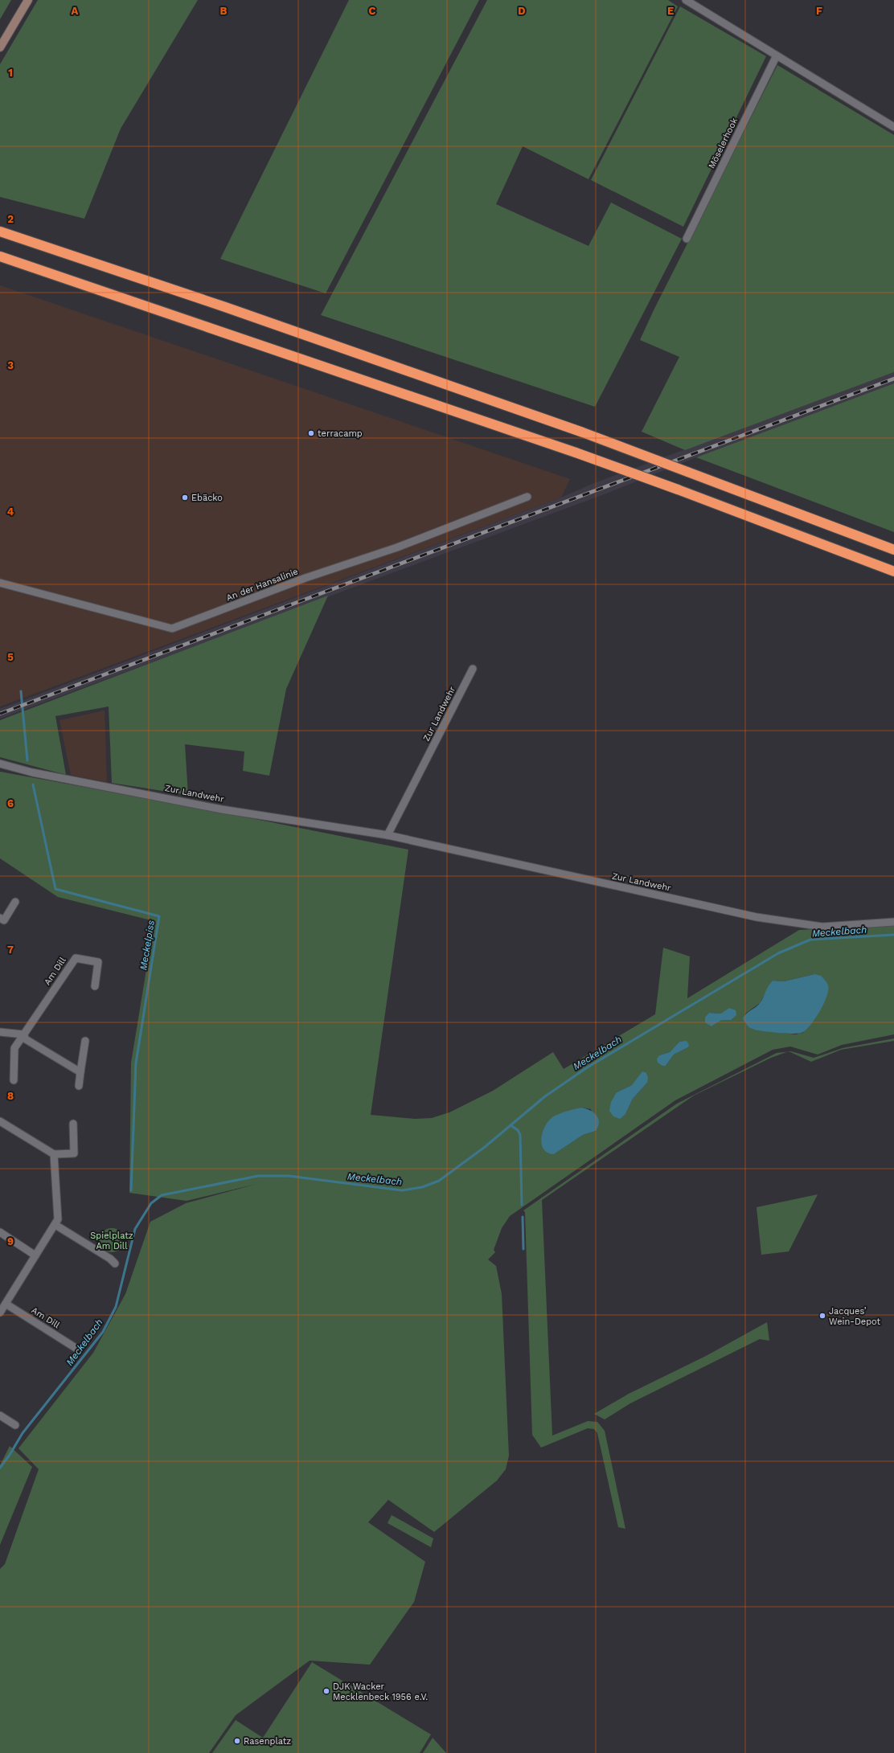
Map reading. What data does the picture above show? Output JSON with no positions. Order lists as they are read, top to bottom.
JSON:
{
  "streets": {
    "street": [
      "Möselerhook",
      "An der Hansalinie",
      "Zur Landwehr",
      "Am Dill"
    ]
  },
  "water": ["Meckelbach", "Meckelpiss"],
  "parks": ["Spielplatz Am Dill"],
  "places": [
    "terracamp",
    "Ebäcko",
    "Jacques’ Wein-Depot",
    "DJK Wacker Mecklenbeck 1956 e.V.",
    "Rasenplatz"
  ],
  "grid": {
    "columns": [
      "A",
      "B",
      "C",
      "D",
      "E",
      "F"
    ],
    "rows": [
      "1",
      "2",
      "3",
      "4",
      "5",
      "6",
      "7",
      "8",
      "9"
    ]
  }
}
